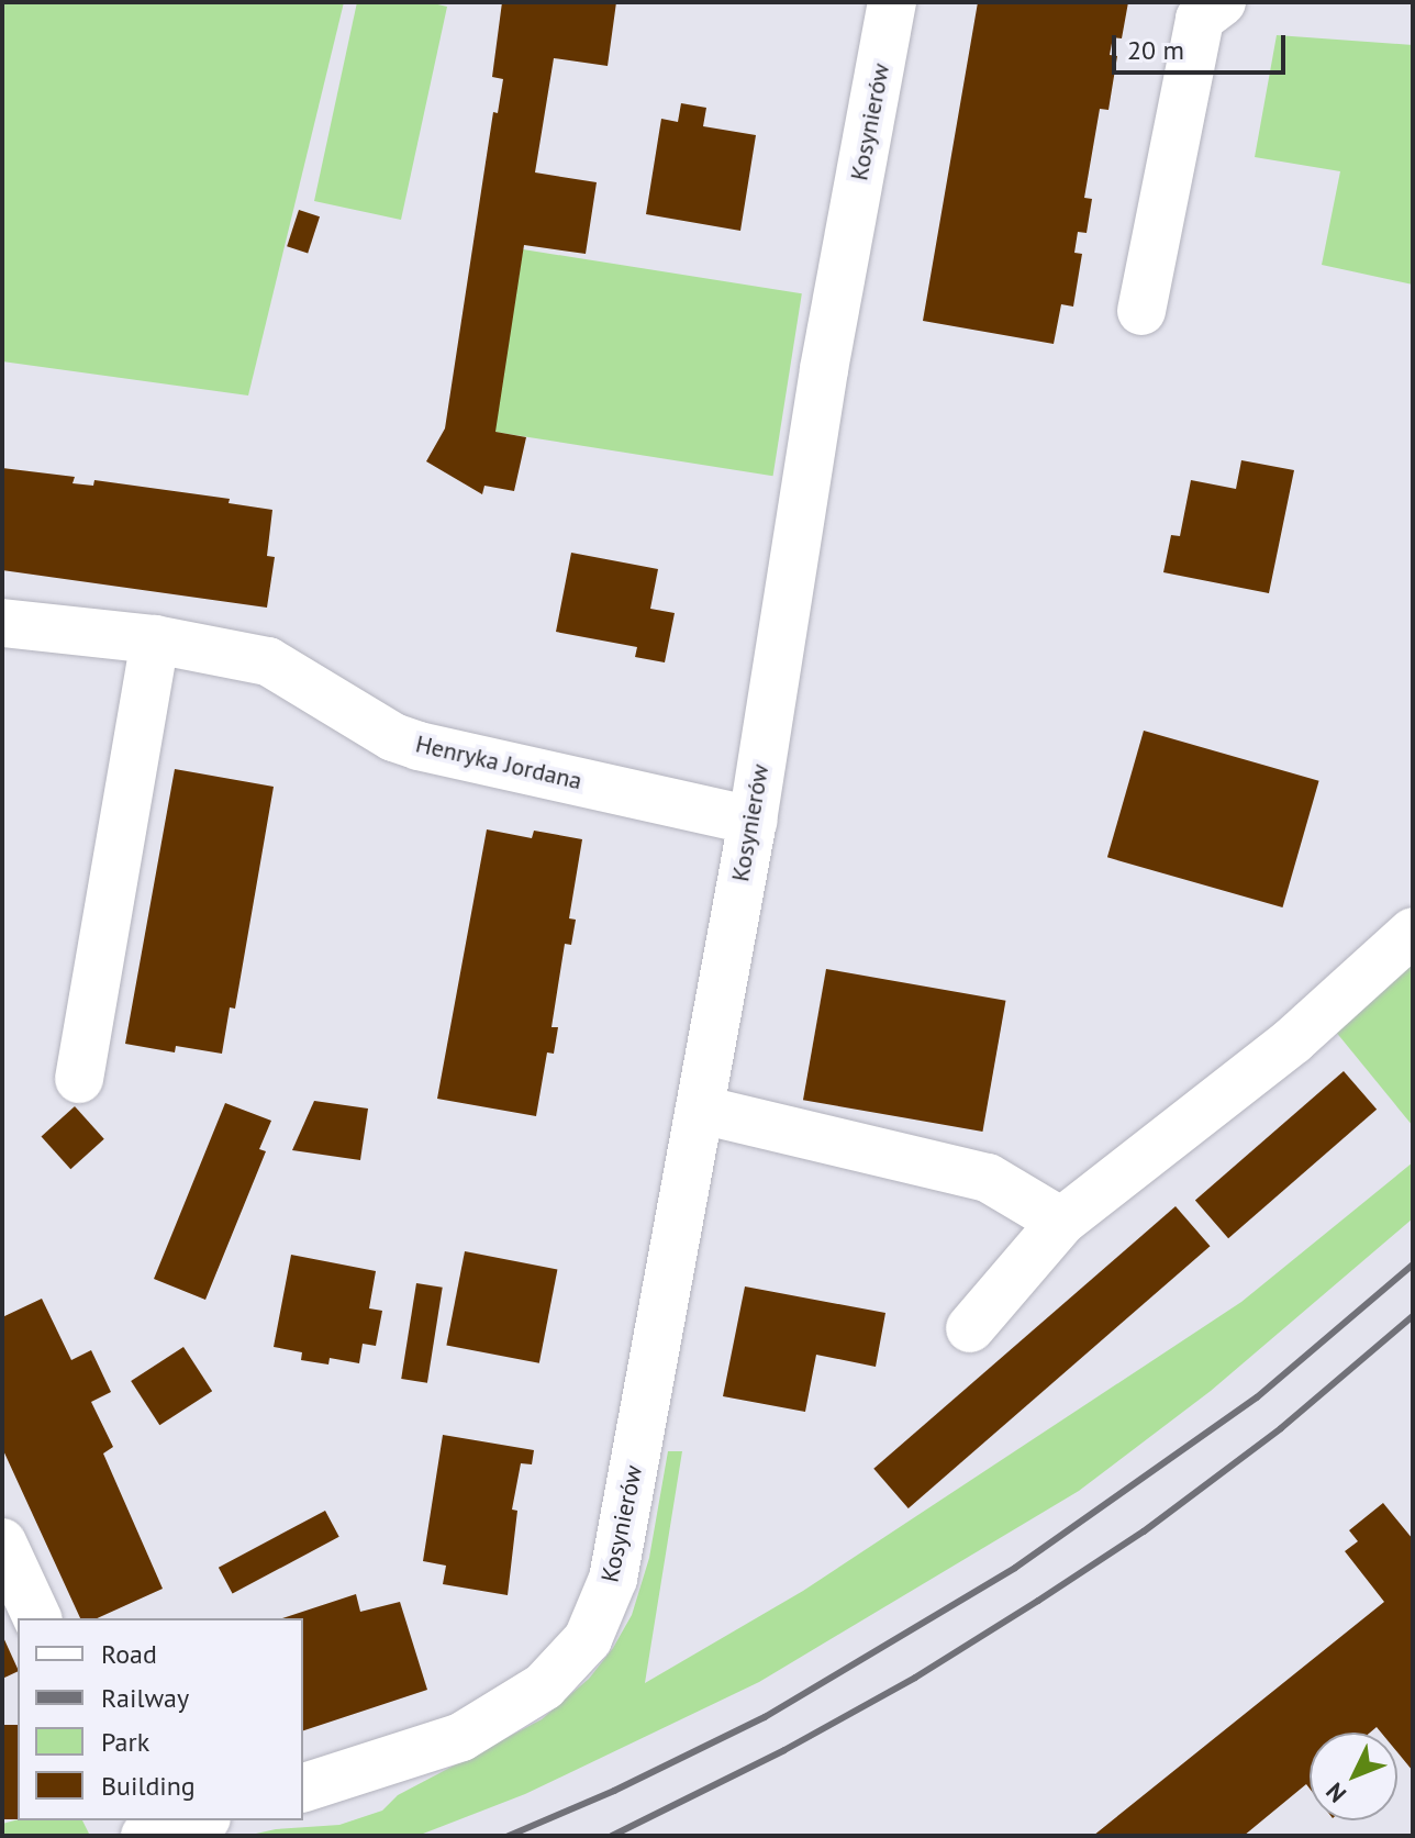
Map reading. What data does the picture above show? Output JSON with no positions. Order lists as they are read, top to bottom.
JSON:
{
  "streets": {
    "street": ["Kosynierów", "Henryka Jordana"]
  },
  "crossings": [
    ["Kosynierów", "Henryka Jordana"]
  ],
  "legend": [
    "Road",
    "Railway",
    "Park",
    "Building"
  ],
  "scale_bar": "20 m",
  "north": "bottom left"
}
